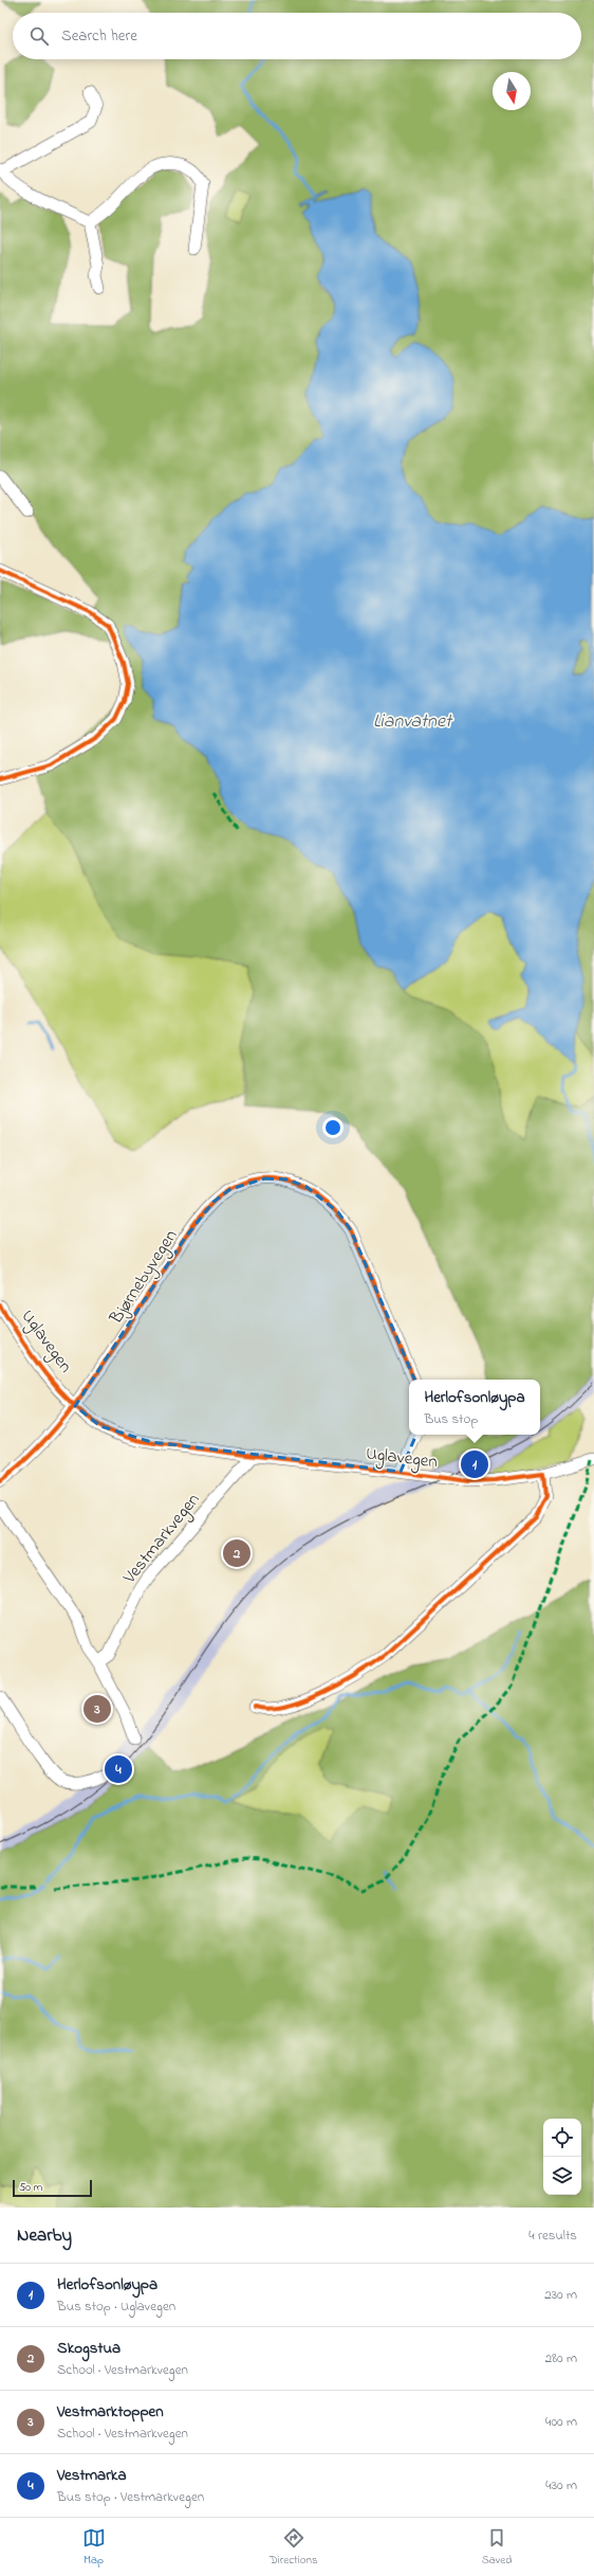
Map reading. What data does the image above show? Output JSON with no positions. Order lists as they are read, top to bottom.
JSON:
{
  "streets": {
    "street": ["Bjørnebyvegen", "Uglavegen", "Vestmarkvegen"]
  },
  "crossings": [
    ["Bjørnebyvegen", "Uglavegen"],
    ["Uglavegen", "Vestmarkvegen"]
  ],
  "water": ["Lianvatnet"],
  "scale_bar": "50 m",
  "north": "bottom",
  "page": {
    "search": "Search here",
    "popup": ["Herlofsonløypa", "Bus stop"],
    "pins": [
      "1",
      "2",
      "3",
      "4"
    ],
    "scale": "50 m",
    "heading": ["Nearby", "4 results"],
    "list": [
      {
        "mark": "1",
        "name": "Herlofsonløypa",
        "note": "Bus stop · Uglavegen",
        "value": "230 m"
      },
      {
        "mark": "2",
        "name": "Skogstua",
        "note": "School · Vestmarkvegen",
        "value": "280 m"
      },
      {
        "mark": "3",
        "name": "Vestmarktoppen",
        "note": "School · Vestmarkvegen",
        "value": "400 m"
      },
      {
        "mark": "4",
        "name": "Vestmarka",
        "note": "Bus stop · Vestmarkvegen",
        "value": "430 m"
      }
    ],
    "nav": ["Map", "Directions", "Saved"]
  }
}
